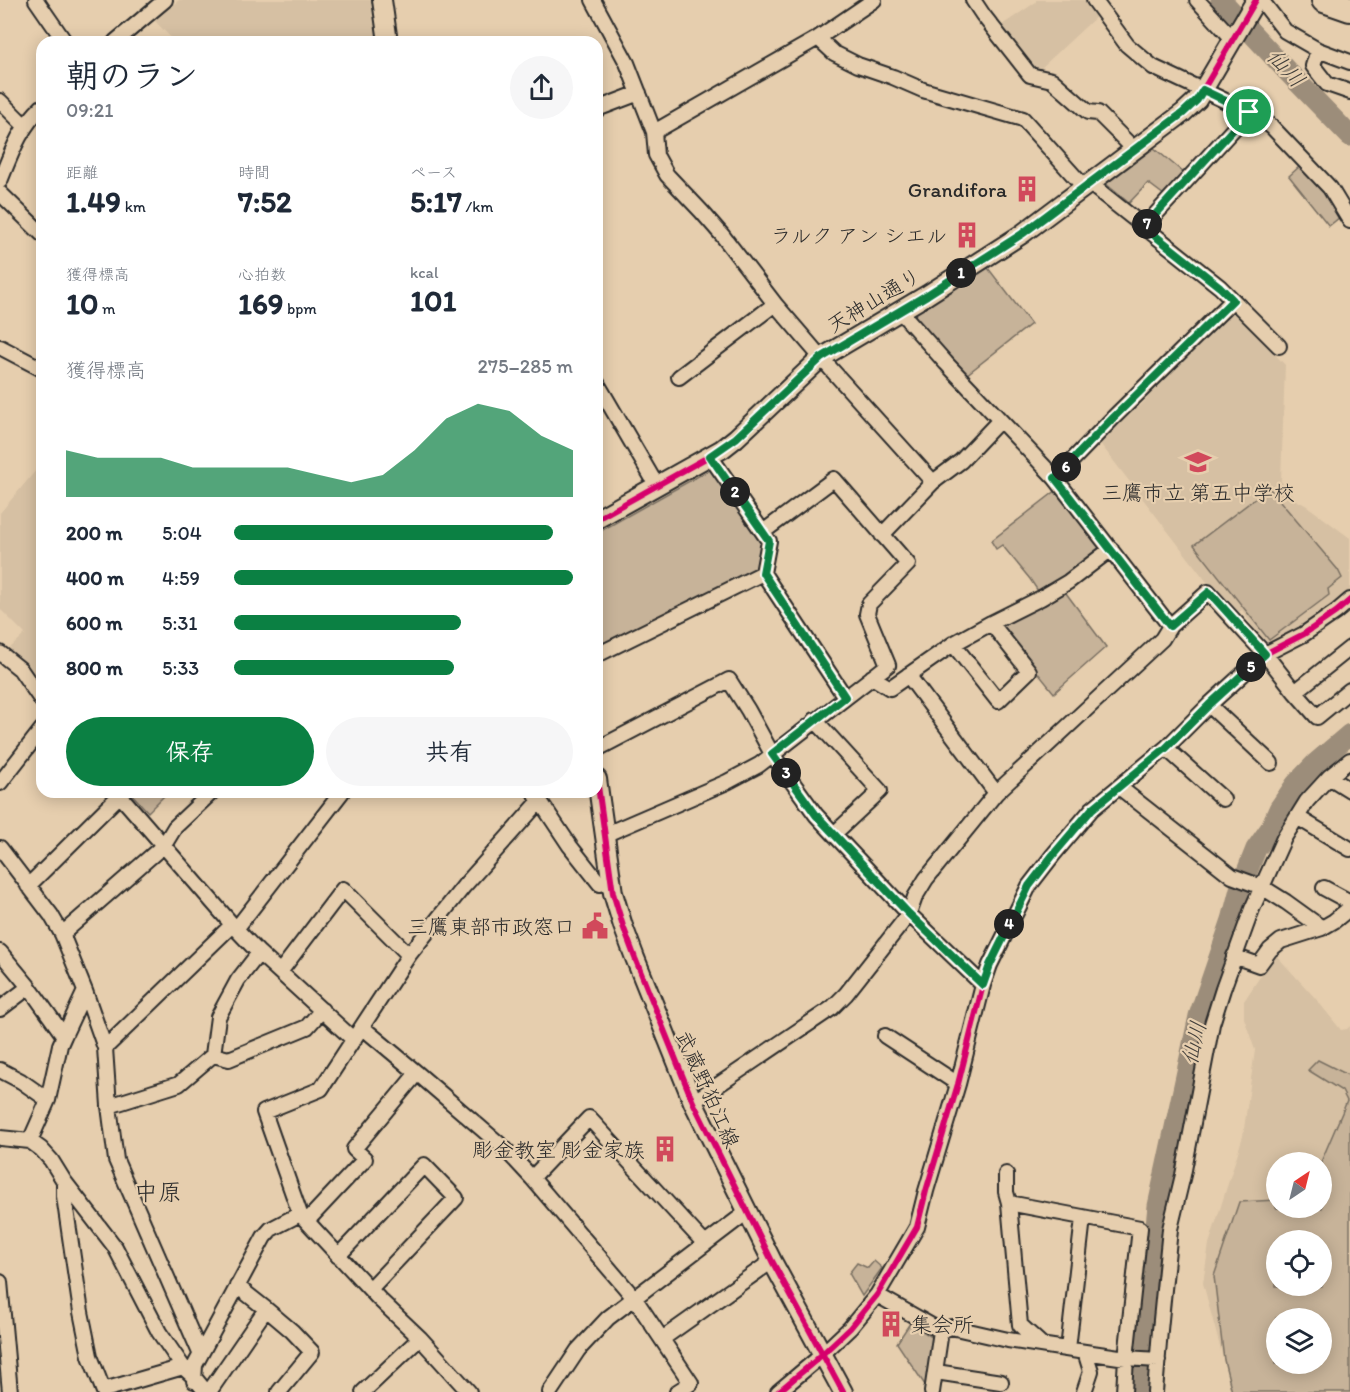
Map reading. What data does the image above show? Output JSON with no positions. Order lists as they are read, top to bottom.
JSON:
{
  "streets": {
    "street": ["天神山通り", "武蔵野狛江線"]
  },
  "districts": ["中原"],
  "water": ["仙川"],
  "places": {
    "building": [
      "Grandifora",
      "ラルク アン シエル",
      "彫金教室 彫金家族",
      "集会所"
    ],
    "school or university": ["三鷹市立 第五中学校"],
    "public building": ["三鷹東部市政窓口"]
  },
  "north": "top right",
  "page": {
    "heading": ["朝のラン", "09:21"],
    "stats": [
      ["距離", "1.49 km"],
      ["時間", "7:52"],
      ["ペース", "5:17 /km"],
      ["獲得標高", "10 m"],
      ["心拍数", "169 bpm"],
      ["kcal", "101"]
    ],
    "pins": [
      "7",
      "1",
      "6",
      "2",
      "5",
      "3",
      "4"
    ],
    "chart": ["獲得標高", "275–285 m"],
    "list": [
      {
        "name": "200 m",
        "note": "5:04"
      },
      {
        "name": "400 m",
        "note": "4:59"
      },
      {
        "name": "600 m",
        "note": "5:31"
      },
      {
        "name": "800 m",
        "note": "5:33"
      }
    ],
    "buttons": ["保存", "共有"]
  }
}
